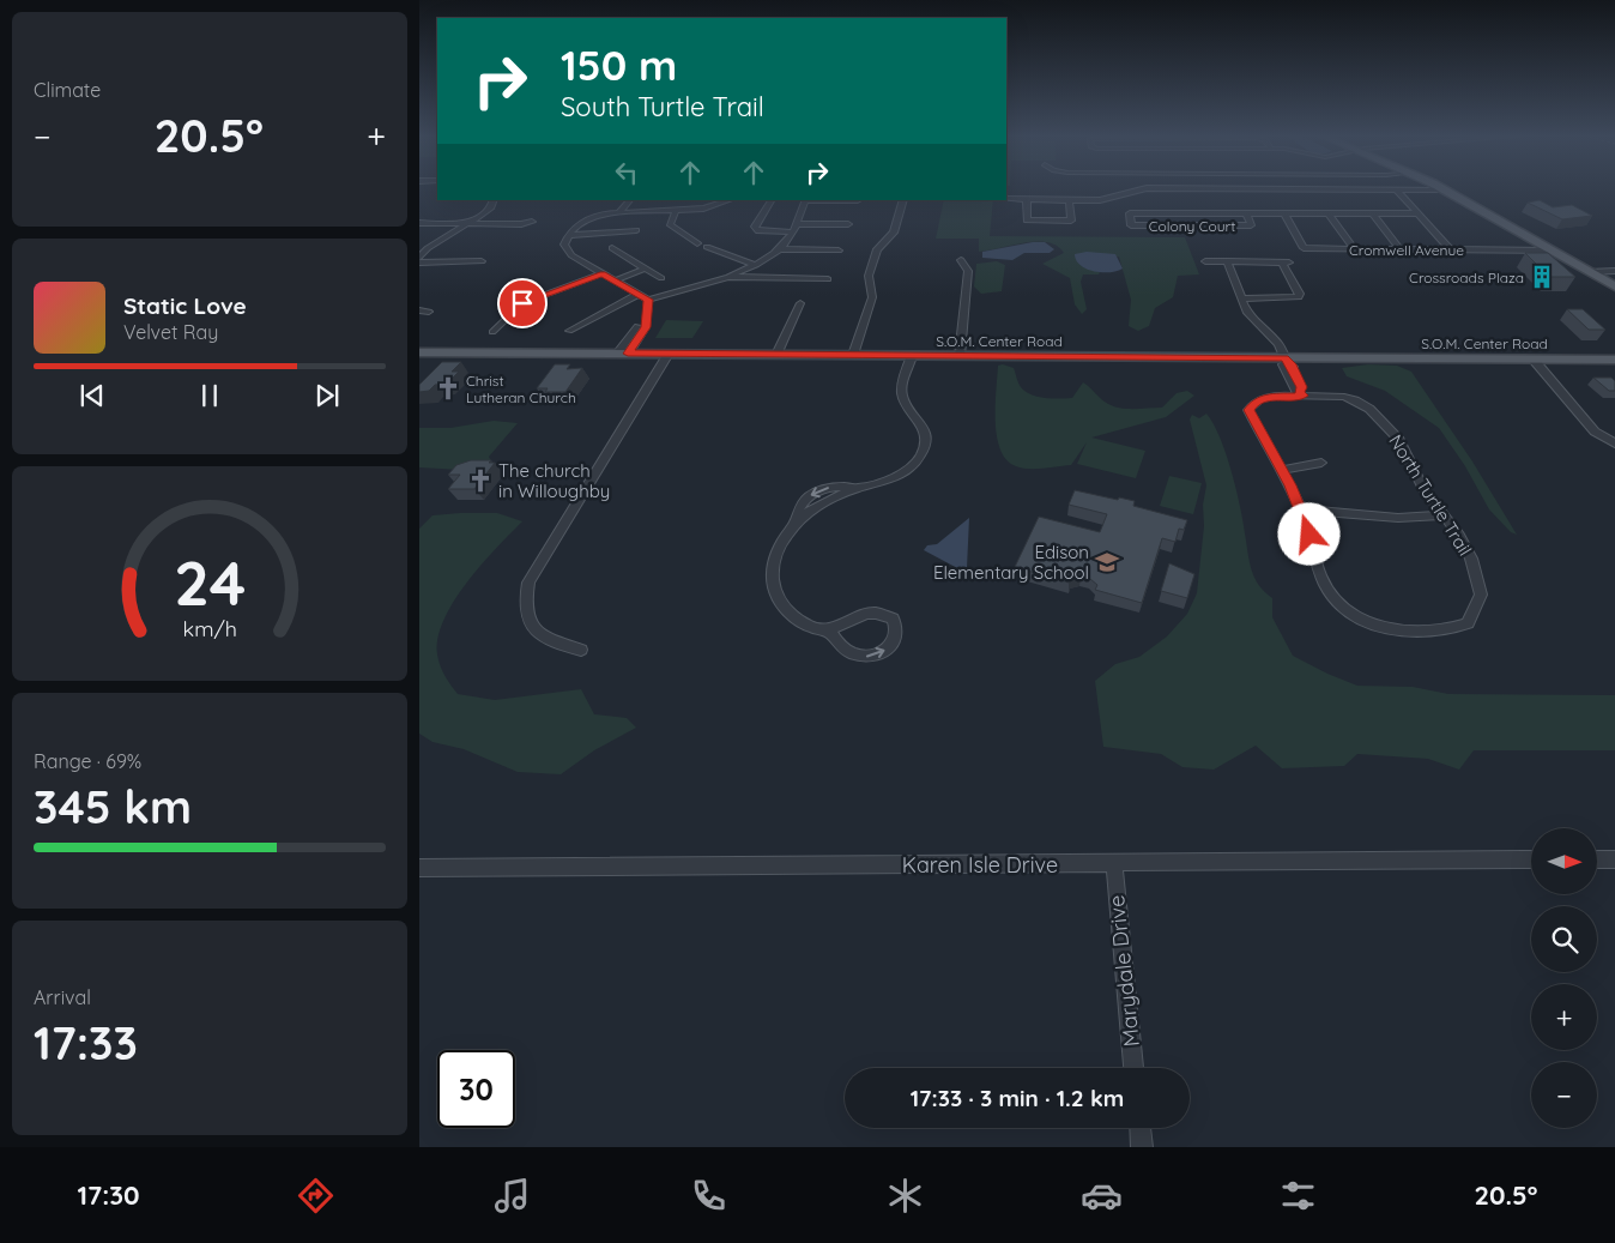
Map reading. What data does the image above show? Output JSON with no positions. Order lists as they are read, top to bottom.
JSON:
{
  "streets": {
    "main road": ["S.O.M. Center Road"],
    "street": [
      "Colony Court",
      "Cromwell Avenue",
      "North Turtle Trail",
      "Karen Isle Drive",
      "Marydale Drive"
    ]
  },
  "crossings": [
    ["Karen Isle Drive", "Marydale Drive"]
  ],
  "places": {
    "building": ["Crossroads Plaza"],
    "church": ["Christ Lutheran Church", "The church in Willoughby"],
    "school or university": ["Edison Elementary School"]
  },
  "north": "right",
  "page": {
    "tile": [
      "Climate",
      ["Range · 69%", "345 km"],
      ["Arrival", "17:33"]
    ],
    "turn": ["150 m", "South Turtle Trail"],
    "heat": ["−", "20.5°", "+"],
    "song": ["Static Love", "Velvet Ray"],
    "map_buttons": ["+", "−"],
    "limit": "30",
    "trip": "17:33 · 3 min · 1.2 km",
    "tabs": ["17:30", "20.5°"],
    "gauge": ["24", "km/h"]
  }
}
